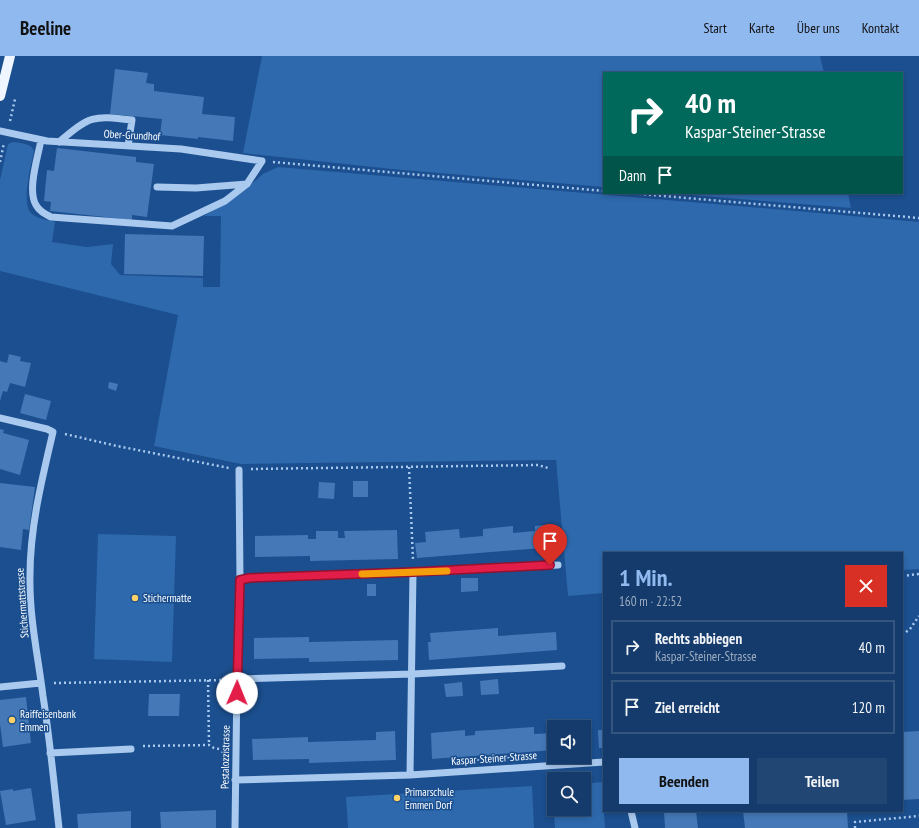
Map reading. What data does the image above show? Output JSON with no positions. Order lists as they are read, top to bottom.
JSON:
{
  "streets": {
    "street": [
      "Ober-Grundhof",
      "Stichermattstrasse",
      "Pestalozzistrasse",
      "Kaspar-Steiner-Strasse"
    ]
  },
  "crossings": [
    ["Pestalozzistrasse", "Kaspar-Steiner-Strasse"]
  ],
  "places": ["Stichermatte", "Raiffeisenbank Emmen", "Primarschule Emmen Dorf"],
  "page": {
    "header": "Beeline",
    "nav": [
      "Start",
      "Karte",
      "Über uns",
      "Kontakt"
    ],
    "turn": ["40 m", "Kaspar-Steiner-Strasse"],
    "then": "Dann",
    "heading": ["1 Min.", "160 m · 22:52"],
    "list": [
      {
        "name": "Rechts abbiegen",
        "note": "Kaspar-Steiner-Strasse",
        "value": "40 m"
      },
      {
        "name": "Ziel erreicht",
        "value": "120 m"
      }
    ],
    "buttons": ["Beenden", "Teilen"]
  }
}
